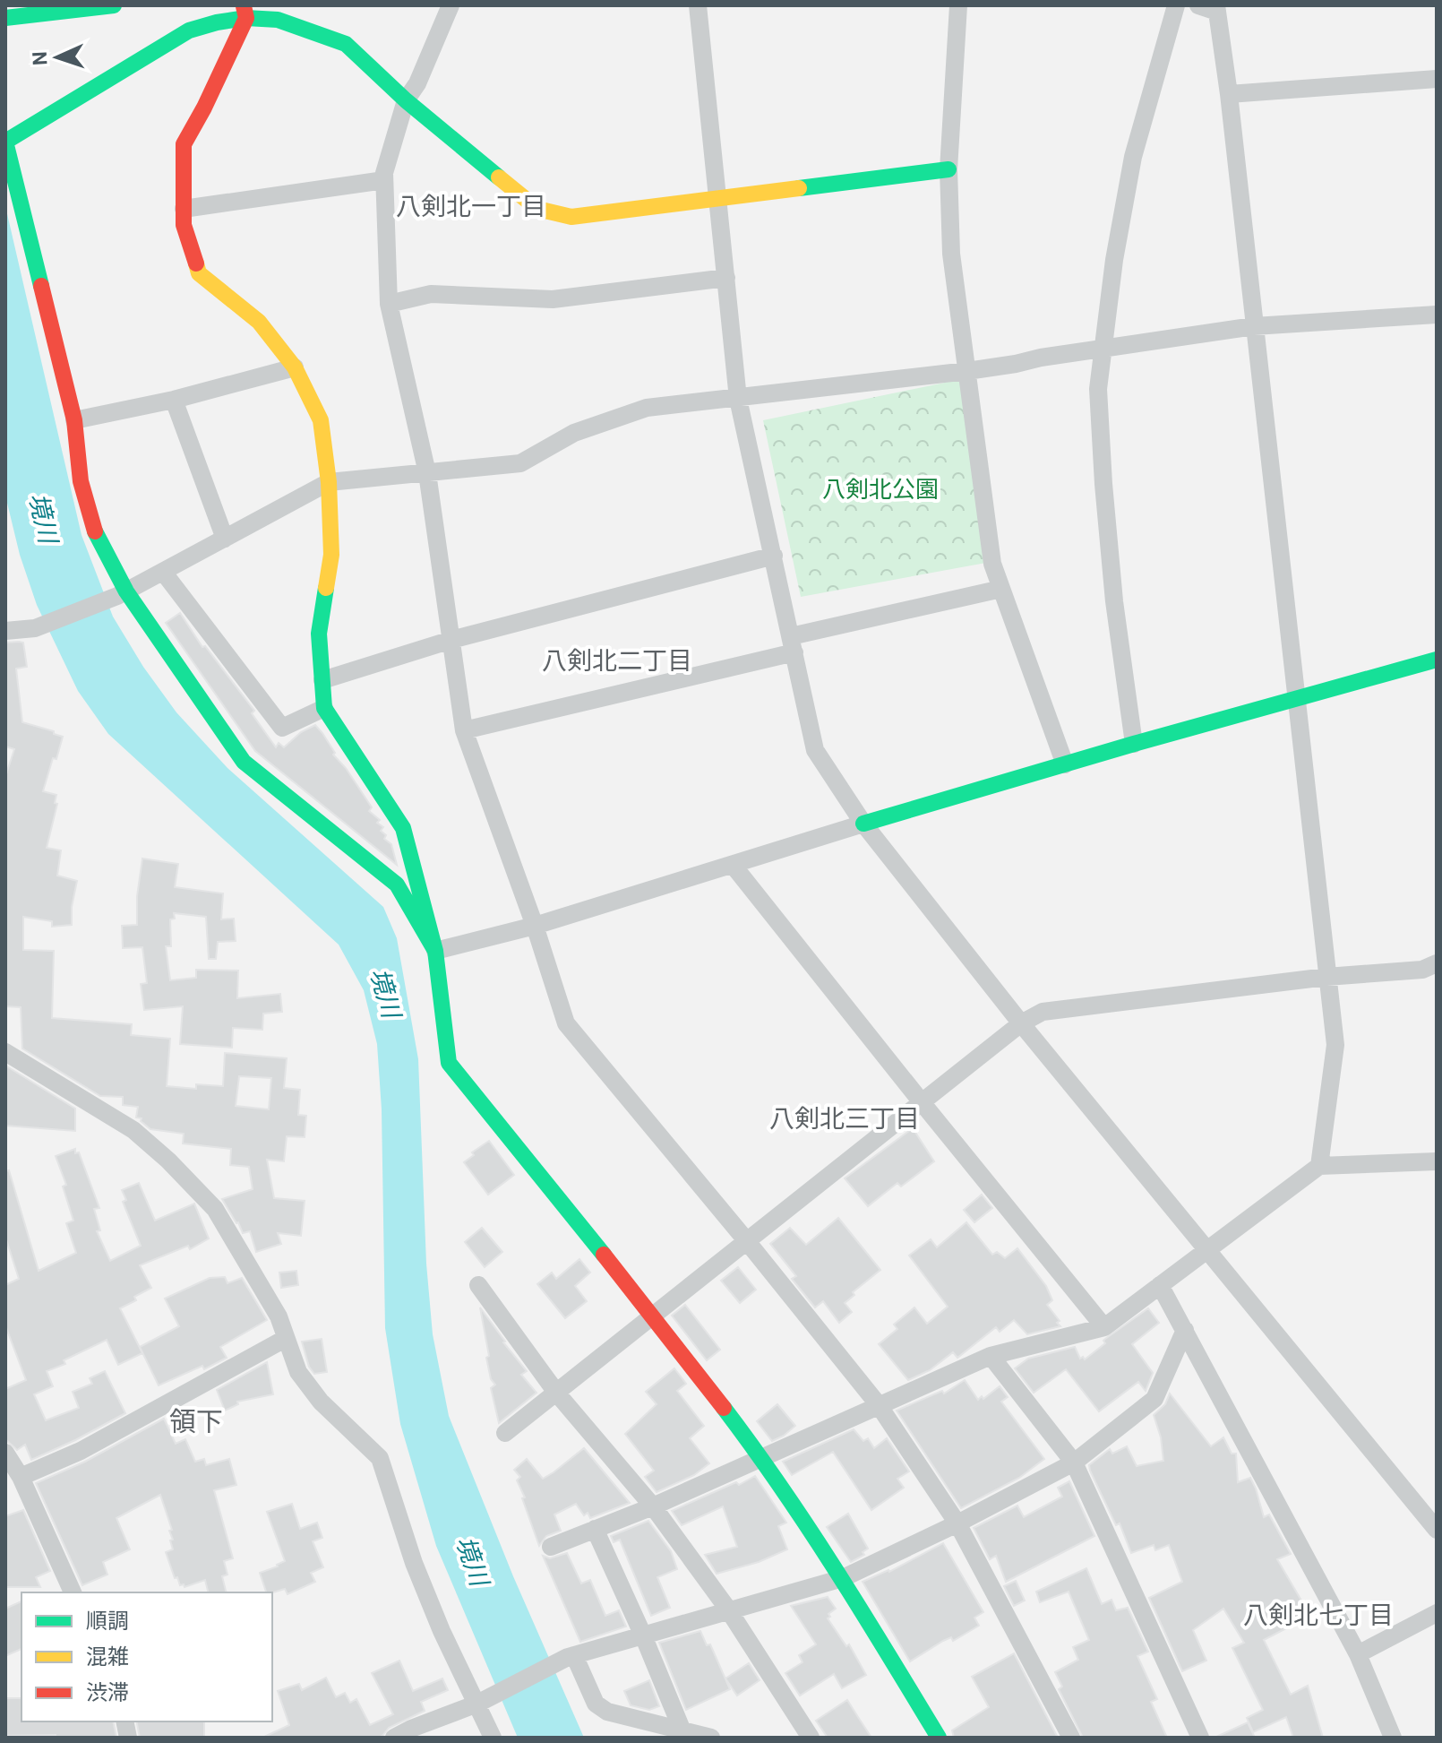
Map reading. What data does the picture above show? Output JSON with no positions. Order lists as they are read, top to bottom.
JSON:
{
  "districts": [
    "八剣北一丁目",
    "八剣北二丁目",
    "八剣北三丁目",
    "領下",
    "八剣北七丁目"
  ],
  "water": ["境川"],
  "parks": ["八剣北公園"],
  "legend": ["順調", "混雑", "渋滞"],
  "north": "left"
}
